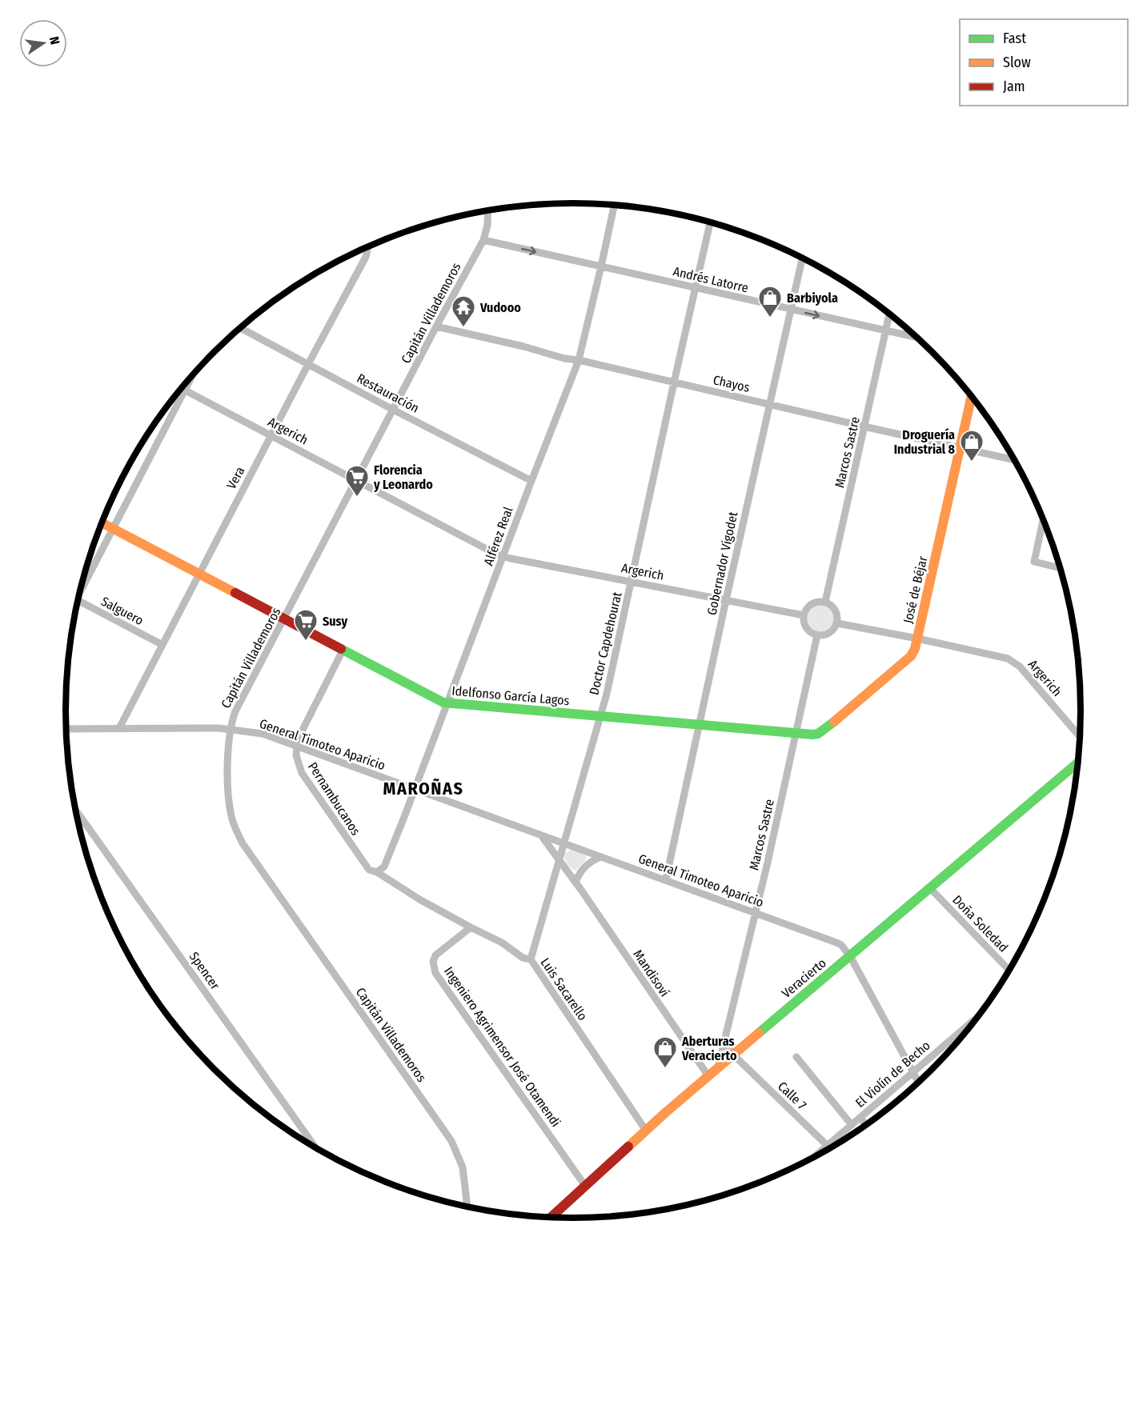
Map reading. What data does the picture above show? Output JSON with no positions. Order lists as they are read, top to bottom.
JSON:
{
  "streets": {
    "street": [
      "Andrés Latorre",
      "Capitán Villademoros",
      "Chayos",
      "Restauración",
      "Argerich",
      "Marcos Sastre",
      "Vera",
      "Alférez Real",
      "Gobernador Vigodet",
      "José de Béjar",
      "Salguero",
      "Doctor Capdehourat",
      "Idelfonso García Lagos",
      "General Timoteo Aparicio",
      "Pernambucanos",
      "Doña Soledad",
      "Spencer",
      "Mandisoví",
      "Veracierto",
      "Luis Sacarello",
      "Ingeniero Agrimensor José Otamendi",
      "El Violín de Becho",
      "Calle 7"
    ]
  },
  "crossings": [
    ["Andrés Latorre", "Capitán Villademoros"],
    ["Andrés Latorre", "Marcos Sastre"],
    ["Andrés Latorre", "Alférez Real"],
    ["Andrés Latorre", "Gobernador Vigodet"],
    ["Andrés Latorre", "Doctor Capdehourat"],
    ["Capitán Villademoros", "Chayos"],
    ["Capitán Villademoros", "Restauración"],
    ["Capitán Villademoros", "Argerich"],
    ["Capitán Villademoros", "Idelfonso García Lagos"],
    ["Capitán Villademoros", "General Timoteo Aparicio"],
    ["Chayos", "Marcos Sastre"],
    ["Chayos", "Alférez Real"],
    ["Chayos", "Gobernador Vigodet"],
    ["Chayos", "José de Béjar"],
    ["Chayos", "Doctor Capdehourat"],
    ["Restauración", "Vera"],
    ["Restauración", "Alférez Real"],
    ["Argerich", "Marcos Sastre"],
    ["Argerich", "Vera"],
    ["Argerich", "Alférez Real"],
    ["Argerich", "Gobernador Vigodet"],
    ["Argerich", "José de Béjar"],
    ["Argerich", "Doctor Capdehourat"],
    ["Marcos Sastre", "José de Béjar"],
    ["Marcos Sastre", "Idelfonso García Lagos"],
    ["Marcos Sastre", "General Timoteo Aparicio"],
    ["Marcos Sastre", "Veracierto"],
    ["Vera", "Salguero"],
    ["Vera", "Idelfonso García Lagos"],
    ["Vera", "General Timoteo Aparicio"],
    ["Alférez Real", "Idelfonso García Lagos"],
    ["Alférez Real", "General Timoteo Aparicio"],
    ["Alférez Real", "Pernambucanos"],
    ["Alférez Real", "Luis Sacarello"],
    ["Gobernador Vigodet", "Idelfonso García Lagos"],
    ["Gobernador Vigodet", "General Timoteo Aparicio"],
    ["José de Béjar", "Idelfonso García Lagos"],
    ["Doctor Capdehourat", "Idelfonso García Lagos"],
    ["Doctor Capdehourat", "General Timoteo Aparicio"],
    ["Doctor Capdehourat", "Mandisoví"],
    ["Doctor Capdehourat", "Luis Sacarello"],
    ["General Timoteo Aparicio", "Pernambucanos"],
    ["General Timoteo Aparicio", "Veracierto"],
    ["Pernambucanos", "Luis Sacarello"],
    ["Doña Soledad", "Veracierto"],
    ["Mandisoví", "Veracierto"],
    ["Veracierto", "Luis Sacarello"],
    ["Veracierto", "Ingeniero Agrimensor José Otamendi"],
    ["Veracierto", "Calle 7"],
    ["Luis Sacarello", "Ingeniero Agrimensor José Otamendi"],
    ["El Violín de Becho", "Calle 7"]
  ],
  "one_way": ["Andrés Latorre"],
  "districts": ["MAROÑAS"],
  "places": {
    "shop": ["Barbiyola", "Droguería Industrial 8", "Aberturas Veracierto"],
    "temple": ["Vudooo"],
    "supermarket": ["Florencia y Leonardo", "Susy"]
  },
  "legend": ["Fast", "Slow", "Jam"],
  "north": "right"
}
